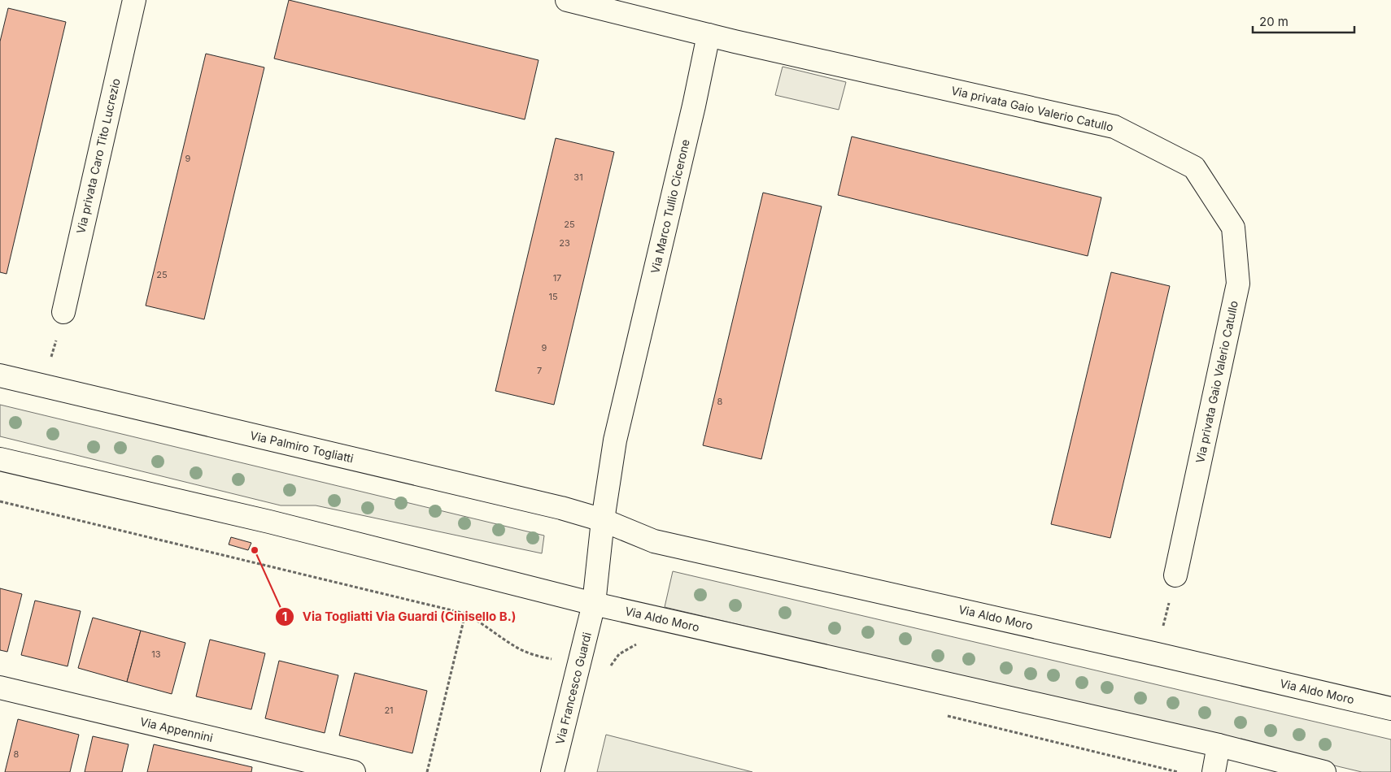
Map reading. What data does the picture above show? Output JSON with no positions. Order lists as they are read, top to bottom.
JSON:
{
  "streets": {
    "street": [
      "Via privata Gaio Valerio Catullo",
      "Via privata Caro Tito Lucrezio",
      "Via Marco Tullio Cicerone",
      "Via Palmiro Togliatti",
      "Via Aldo Moro",
      "Via Francesco Guardi",
      "Via Appennini"
    ]
  },
  "crossings": [
    ["Via privata Gaio Valerio Catullo", "Via Marco Tullio Cicerone"],
    ["Via Marco Tullio Cicerone", "Via Palmiro Togliatti"],
    ["Via Marco Tullio Cicerone", "Via Aldo Moro"],
    ["Via Marco Tullio Cicerone", "Via Francesco Guardi"],
    ["Via Palmiro Togliatti", "Via Aldo Moro"],
    ["Via Aldo Moro", "Via Francesco Guardi"]
  ],
  "places": ["Via Togliatti Via Guardi (Cinisello B.)"],
  "house_numbers": [
    "9",
    "31",
    "25",
    "23",
    "25",
    "17",
    "15",
    "9",
    "7",
    "8",
    "13",
    "21",
    "8"
  ],
  "scale_bar": "20 m"
}
